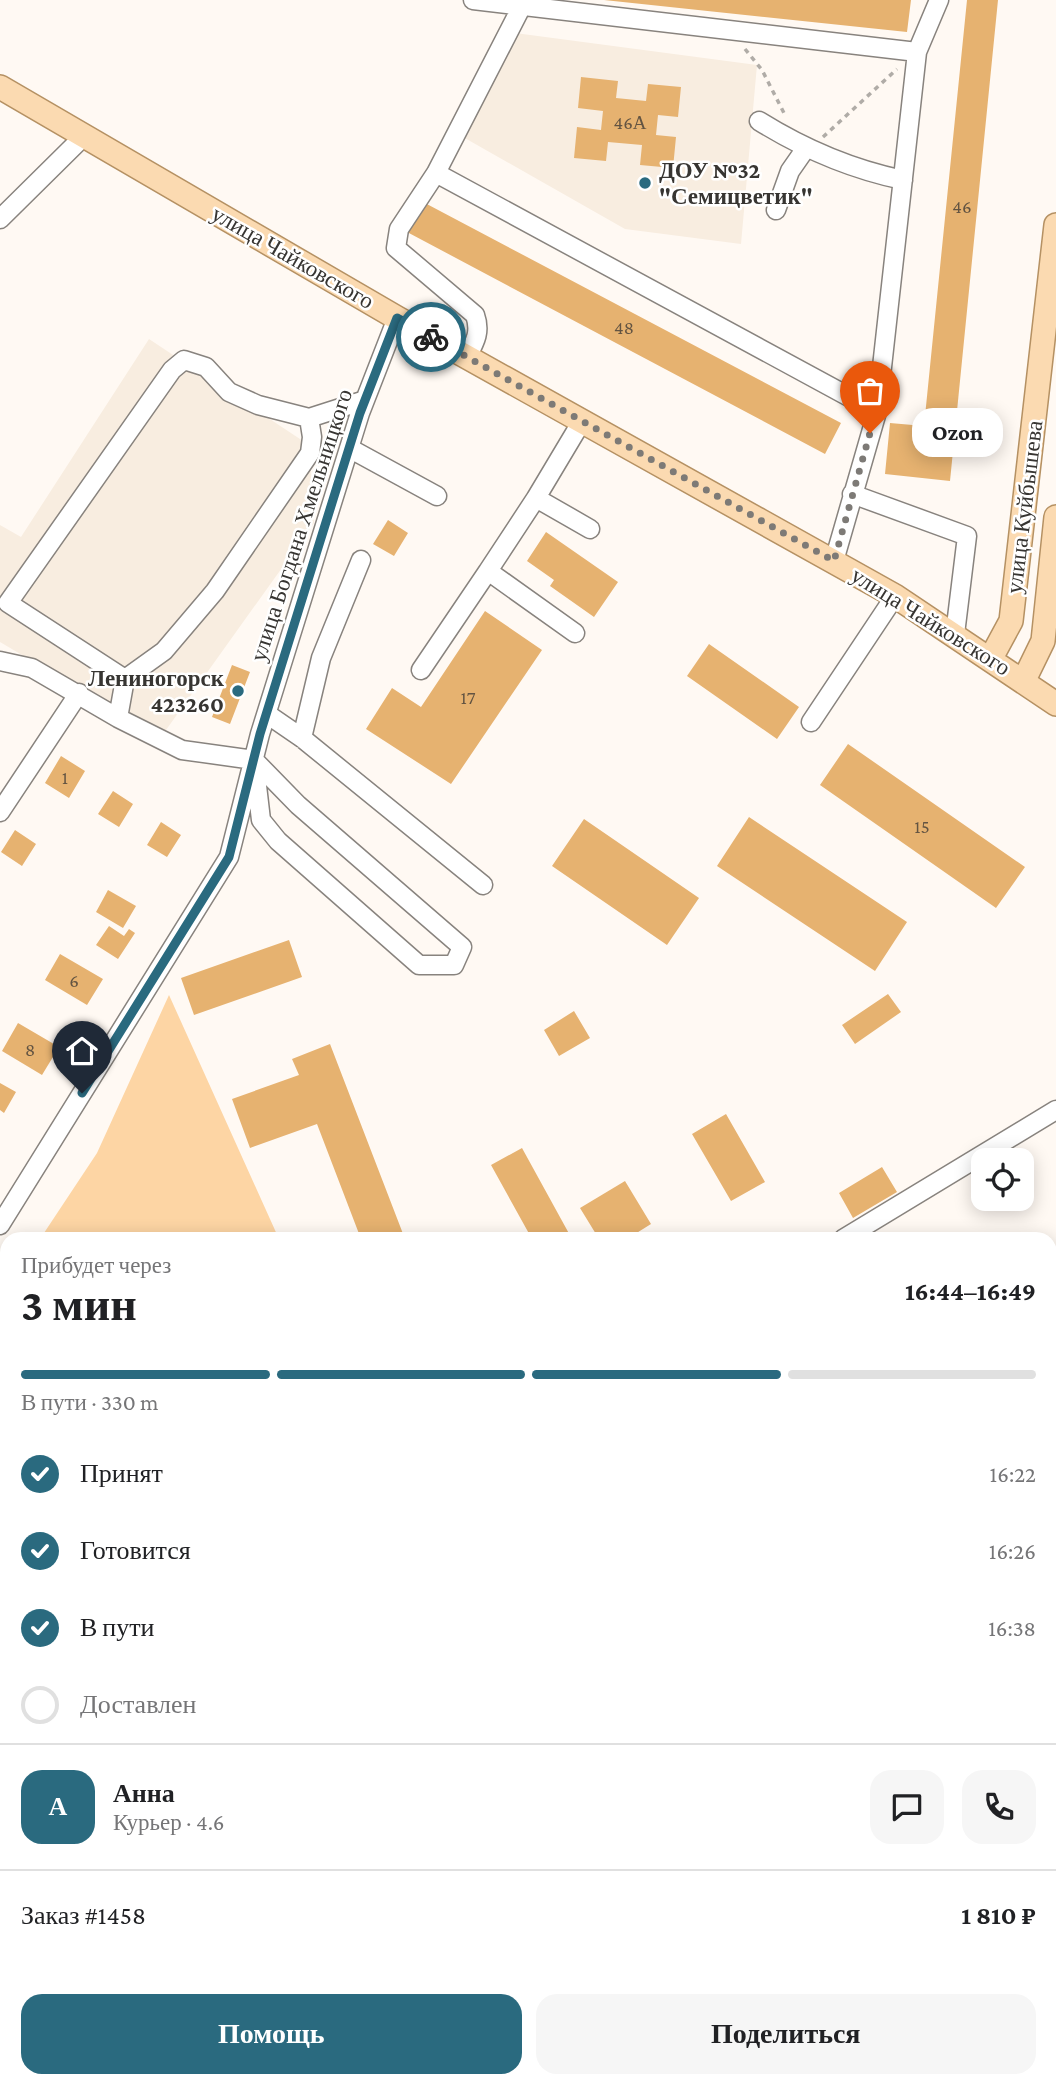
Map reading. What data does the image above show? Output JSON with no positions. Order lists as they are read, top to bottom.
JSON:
{
  "streets": {
    "main road": ["улица Чайковского", "улица Куйбышева"],
    "street": ["улица Богдана Хмельницкого"]
  },
  "crossings": [
    ["улица Чайковского", "улица Куйбышева"],
    ["улица Чайковского", "улица Богдана Хмельницкого"]
  ],
  "places": ["ДОУ №32 \"Семицветик\"", "Ozon", "Лениногорск 423260"],
  "house_numbers": [
    "46А",
    "46",
    "48",
    "17",
    "1",
    "15",
    "6",
    "8"
  ],
  "page": {
    "bubble": "Ozon",
    "heading": ["3 мин", "Прибудет через", "16:44–16:49"],
    "panel": [
      "Анна",
      "Курьер · 4.6",
      "Заказ #1458",
      "1 810 ₽"
    ],
    "bar": "В пути · 330 m",
    "list": [
      ["Принят", "16:22"],
      ["Готовится", "16:26"],
      ["В пути", "16:38"],
      "Доставлен"
    ],
    "round": "А",
    "buttons": ["Помощь", "Поделиться"]
  }
}
